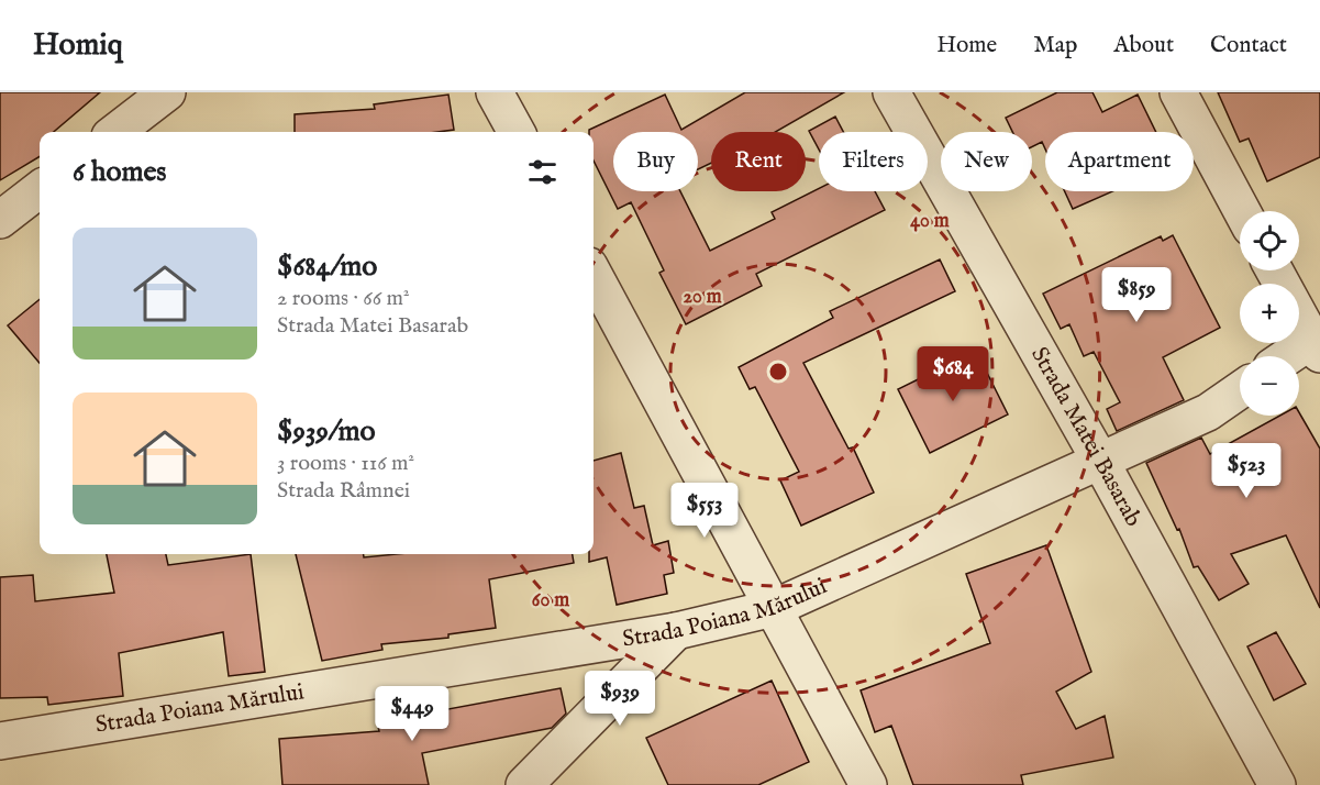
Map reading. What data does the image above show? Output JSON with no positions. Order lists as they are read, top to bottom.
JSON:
{
  "streets": {
    "street": ["Strada Matei Basarab", "Strada Poiana Mărului"]
  },
  "crossings": [
    ["Strada Matei Basarab", "Strada Poiana Mărului"]
  ],
  "page": {
    "header": "Homiq",
    "nav": [
      "Home",
      "Map",
      "About",
      "Contact"
    ],
    "chip": [
      "Buy",
      "Rent",
      "Filters",
      "New",
      "Apartment"
    ],
    "heading": "6 homes",
    "map_buttons": ["+", "−"],
    "list": [
      {
        "name": "$684/mo",
        "note": "2 rooms · 66 m² · Strada Matei Basarab"
      },
      {
        "name": "$939/mo",
        "note": "3 rooms · 116 m² · Strada Râmnei"
      }
    ],
    "price": [
      "$859",
      "$684",
      "$523",
      "$553",
      "$939",
      "$449"
    ]
  },
  "rings": ["40 m", "20 m", "60 m"]
}
